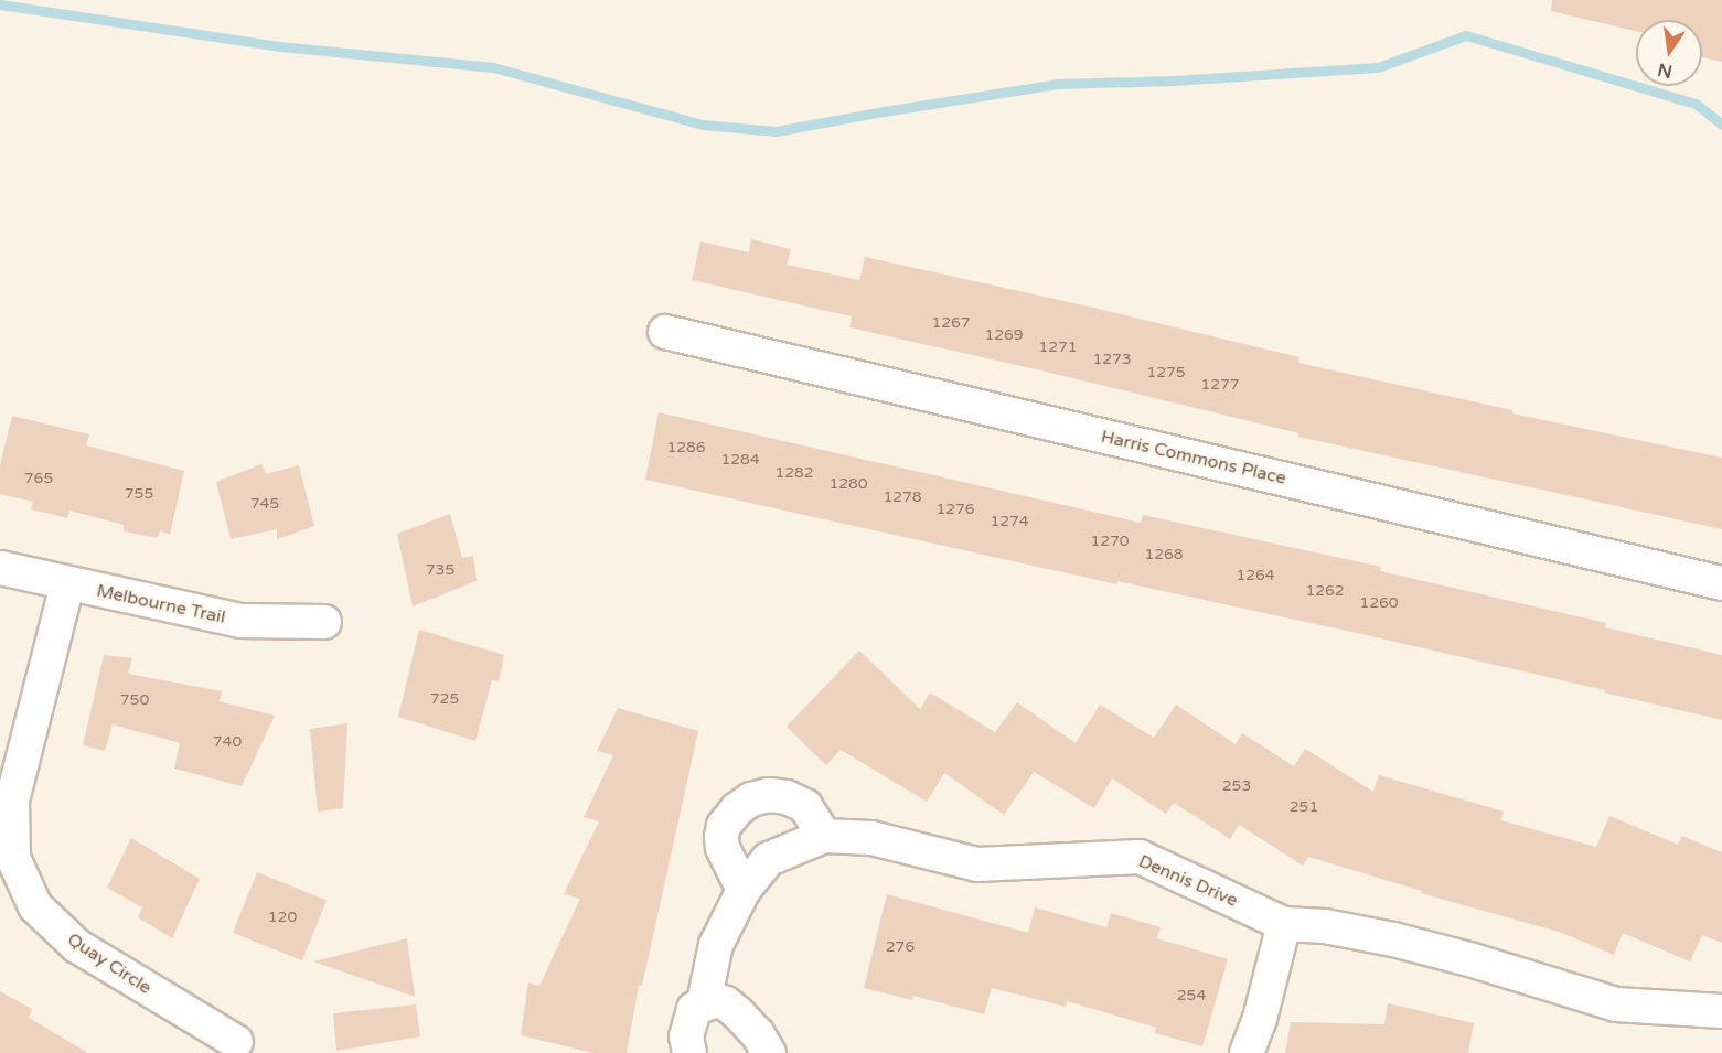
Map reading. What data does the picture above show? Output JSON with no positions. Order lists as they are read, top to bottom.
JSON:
{
  "streets": {
    "street": [
      "Harris Commons Place",
      "Melbourne Trail",
      "Dennis Drive",
      "Quay Circle"
    ]
  },
  "crossings": [
    ["Melbourne Trail", "Quay Circle"]
  ],
  "house_numbers": [
    "1267",
    "1269",
    "1271",
    "1273",
    "1275",
    "1277",
    "1286",
    "1284",
    "1282",
    "765",
    "1280",
    "755",
    "1278",
    "745",
    "1276",
    "1274",
    "1270",
    "1268",
    "735",
    "1264",
    "1262",
    "1260",
    "725",
    "750",
    "740",
    "253",
    "251",
    "120",
    "276",
    "254"
  ],
  "north": "bottom"
}
